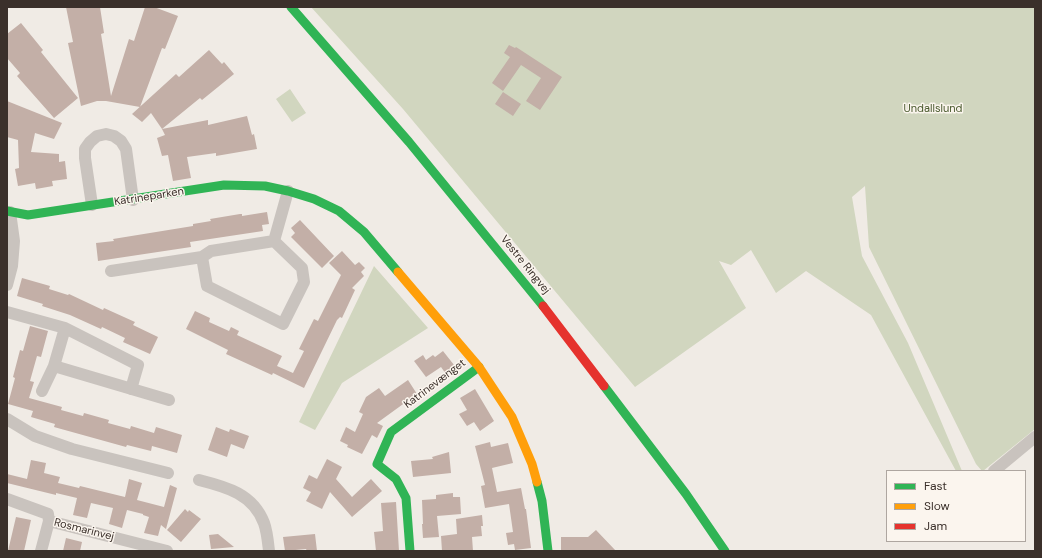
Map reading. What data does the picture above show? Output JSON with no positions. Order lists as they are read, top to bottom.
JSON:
{
  "streets": {
    "street": [
      "Katrineparken",
      "Vestre Ringvej",
      "Katrinevænget",
      "Rosmarinvej"
    ]
  },
  "crossings": [
    ["Katrineparken", "Katrinevænget"]
  ],
  "parks": ["Undallslund"],
  "legend": ["Fast", "Slow", "Jam"]
}
